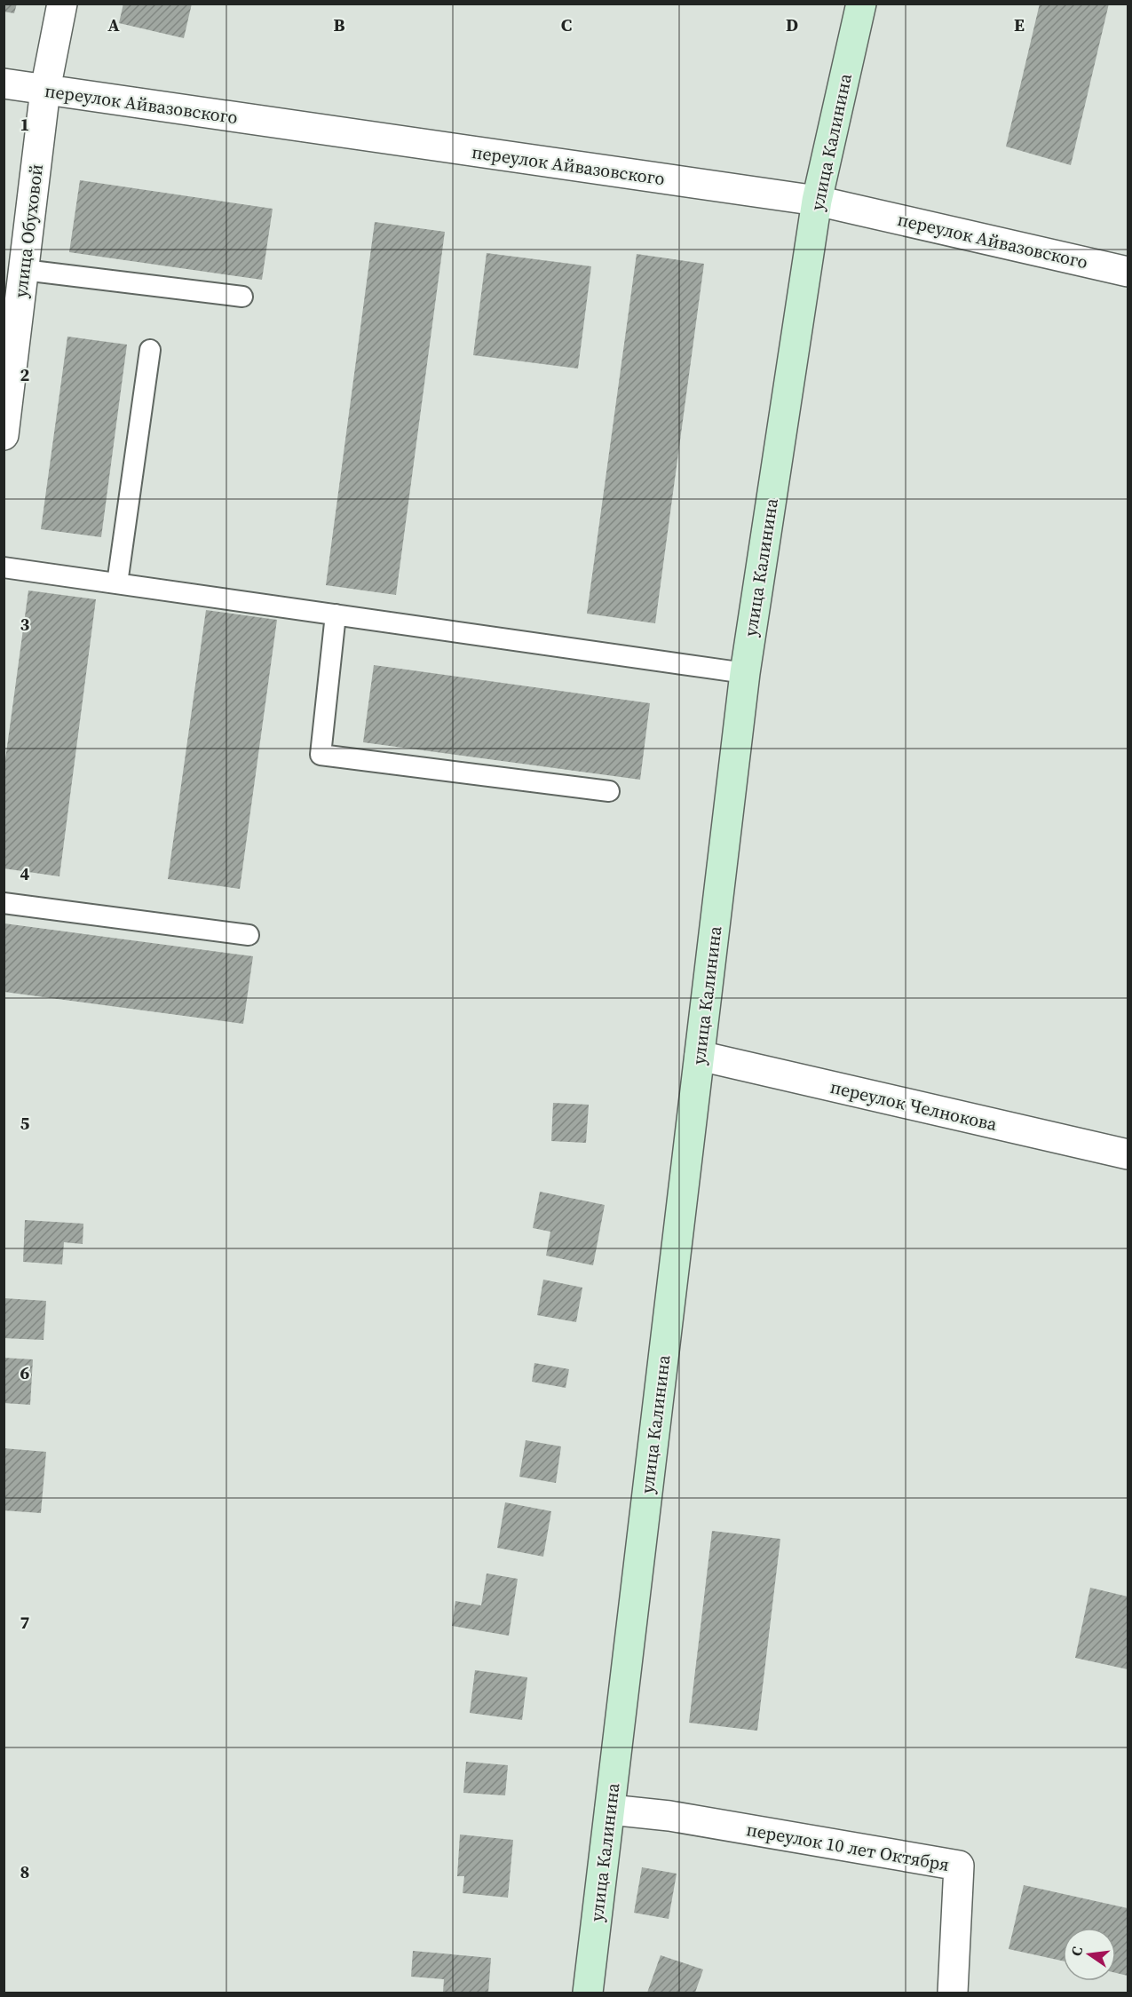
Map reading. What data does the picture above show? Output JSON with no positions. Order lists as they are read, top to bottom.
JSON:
{
  "streets": {
    "street": [
      "переулок Айвазовского",
      "улица Калинина",
      "улица Обуховой",
      "переулок Челнокова",
      "переулок 10 лет Октября"
    ]
  },
  "crossings": [
    ["переулок Айвазовского", "улица Калинина"],
    ["переулок Айвазовского", "улица Обуховой"],
    ["улица Калинина", "переулок Челнокова"],
    ["улица Калинина", "переулок 10 лет Октября"]
  ],
  "north": "left",
  "grid": {
    "columns": [
      "A",
      "B",
      "C",
      "D",
      "E"
    ],
    "rows": [
      "1",
      "2",
      "3",
      "4",
      "5",
      "6",
      "7",
      "8"
    ]
  }
}
